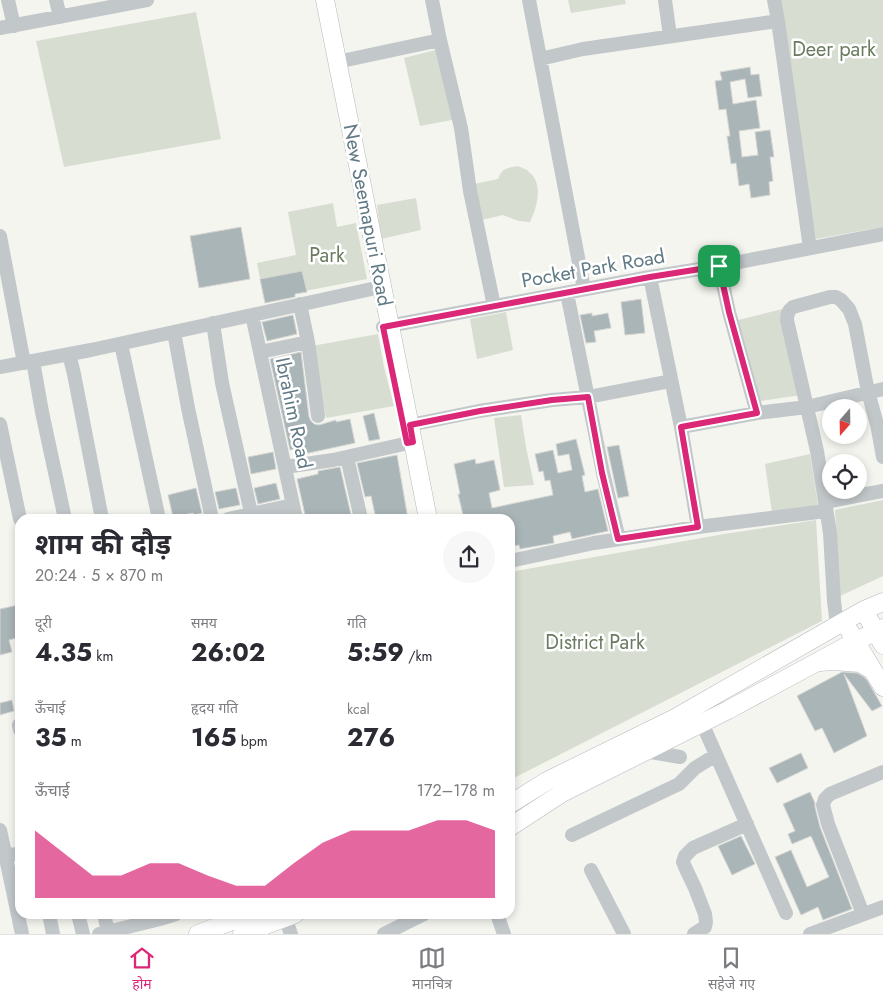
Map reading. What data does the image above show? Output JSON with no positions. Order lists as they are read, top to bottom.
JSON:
{
  "streets": {
    "main road": ["New Seemapuri Road"],
    "street": ["Pocket Park Road", "Ibrahim Road"]
  },
  "crossings": [
    ["New Seemapuri Road", "Pocket Park Road"]
  ],
  "parks": ["Deer park", "Park", "District Park"],
  "north": "bottom",
  "page": {
    "heading": ["शाम की दौड़", "20:24 · 5 × 870 m"],
    "stats": [
      ["दूरी", "4.35 km"],
      ["समय", "26:02"],
      ["गति", "5:59 /km"],
      ["ऊँचाई", "35 m"],
      ["हृदय गति", "165 bpm"],
      ["kcal", "276"]
    ],
    "chart": ["ऊँचाई", "172–178 m"],
    "tabs": ["होम", "मानचित्र", "सहेजे गए"]
  }
}
